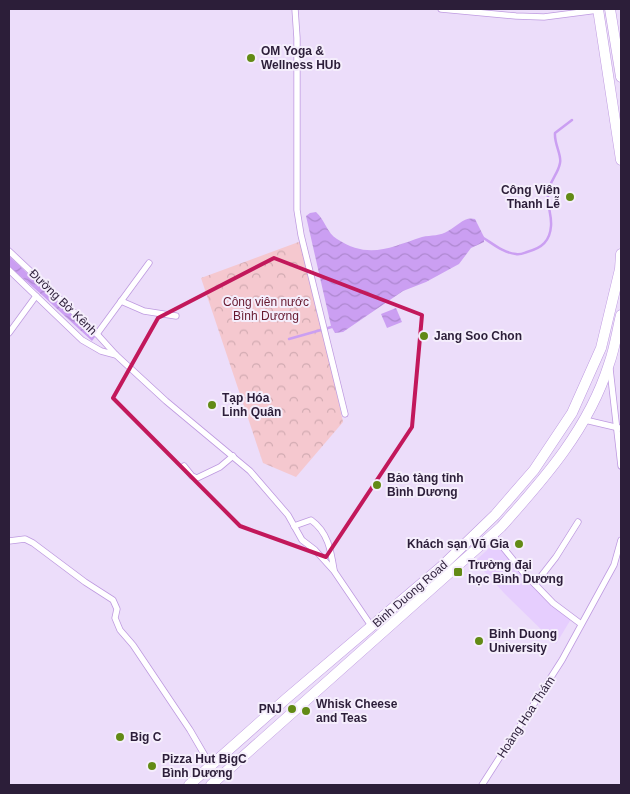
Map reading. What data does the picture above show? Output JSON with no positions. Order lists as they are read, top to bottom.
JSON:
{
  "streets": {
    "highway": ["Binh Duong Road"],
    "street": ["Đường Bờ Kênh", "Hoàng Hoa Thám"]
  },
  "crossings": [
    ["Đường Bờ Kênh", "Binh Duong Road"]
  ],
  "parks": ["Công viên nước Bình Dương"],
  "places": {
    "other": [
      "OM Yoga & Wellness HUb",
      "Công Viên Thanh Lễ",
      "Jang Soo Chon",
      "Tạp Hóa Linh Quân",
      "Bảo tàng tỉnh Bình Dương",
      "Khách sạn Vũ Gia",
      "Binh Duong University",
      "PNJ",
      "Whisk Cheese and Teas",
      "Big C",
      "Pizza Hut BigC Bình Dương"
    ],
    "transit": ["Trường đại học Bình Dương"]
  }
}
